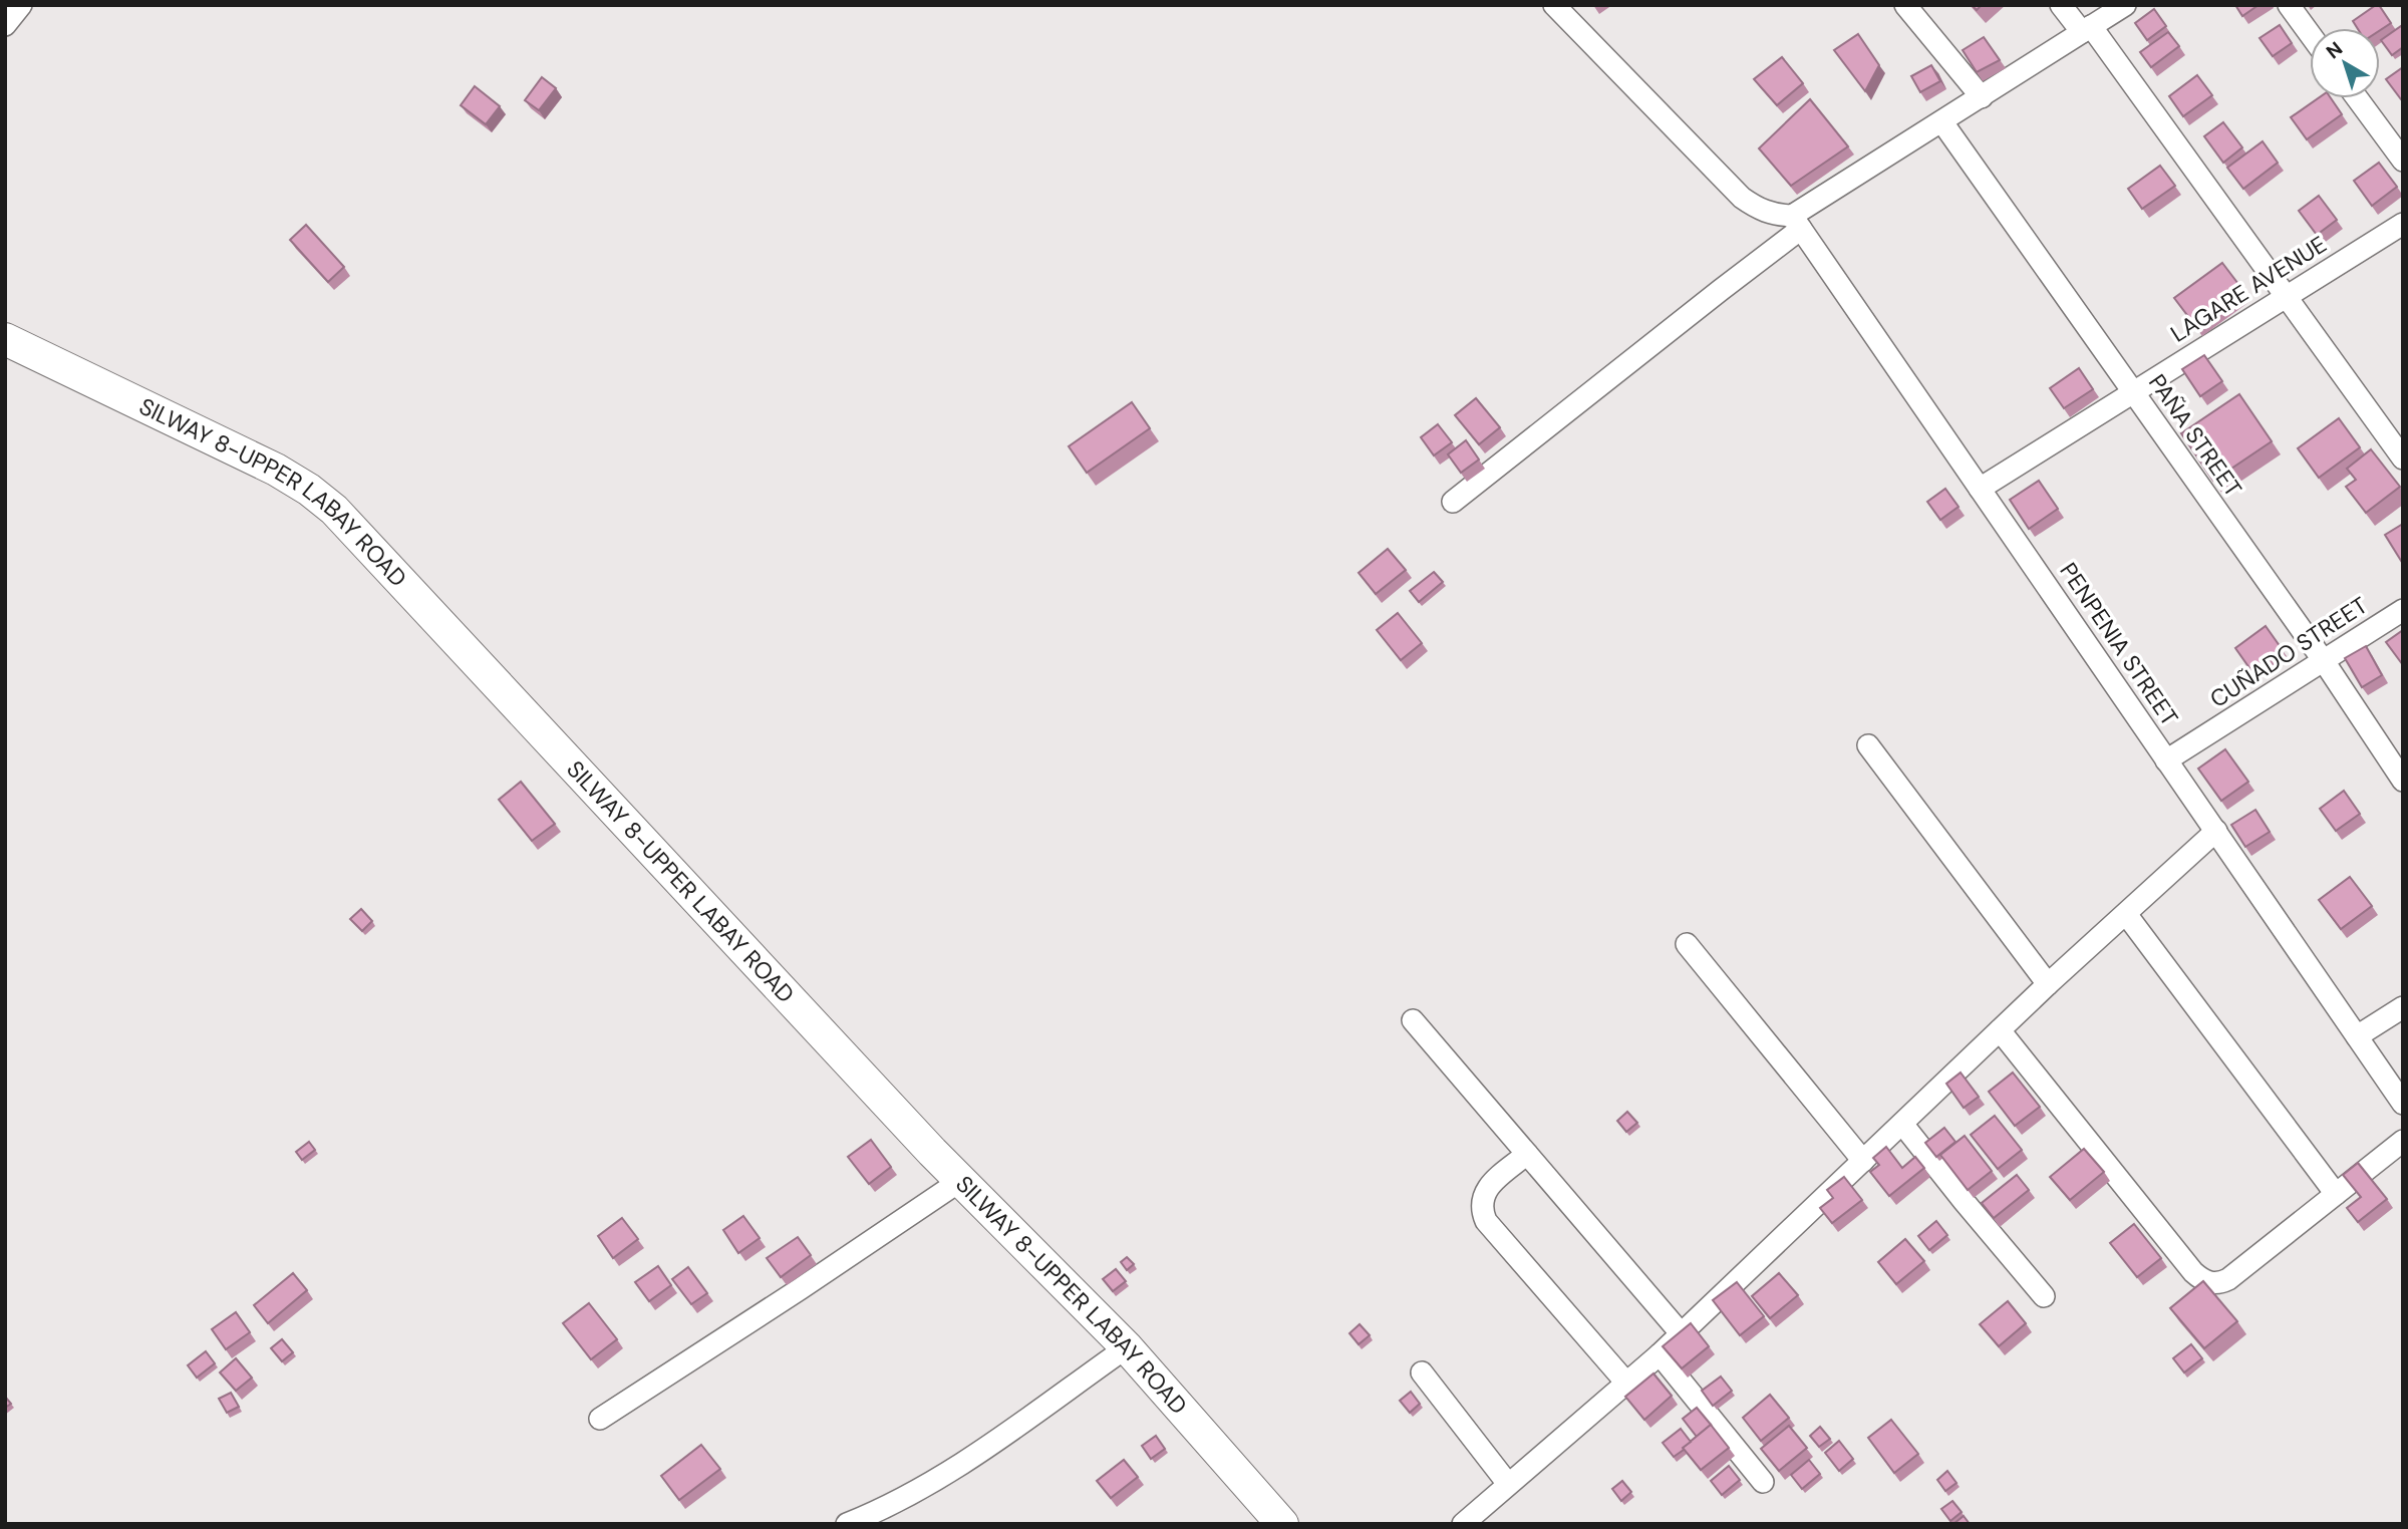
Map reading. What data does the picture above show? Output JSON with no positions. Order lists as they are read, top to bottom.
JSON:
{
  "streets": {
    "main road": ["SILWAY 8-UPPER LABAY ROAD"],
    "street": [
      "LAGARE AVENUE",
      "PAÑA STREET",
      "PENPENIA STREET",
      "CUÑADO STREET"
    ]
  },
  "crossings": [
    ["LAGARE AVENUE", "PAÑA STREET"],
    ["LAGARE AVENUE", "PENPENIA STREET"],
    ["PAÑA STREET", "CUÑADO STREET"],
    ["PENPENIA STREET", "CUÑADO STREET"]
  ],
  "north": "top left"
}
